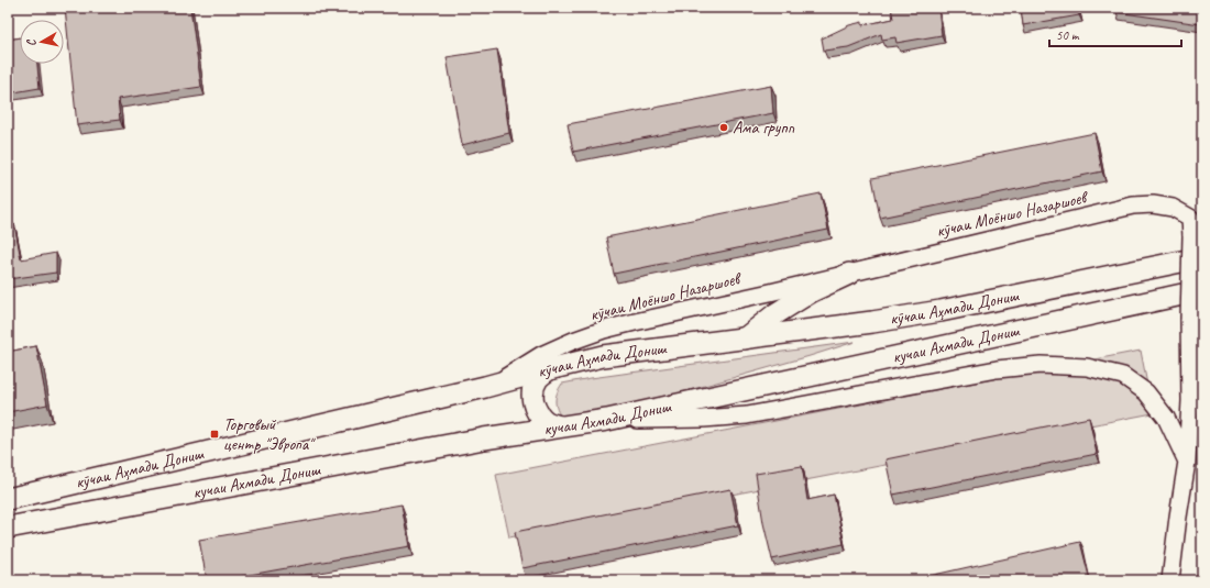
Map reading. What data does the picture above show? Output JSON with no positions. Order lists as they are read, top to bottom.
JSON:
{
  "streets": {
    "street": ["кӯчаи Моёншо Назаршоев", "кӯчаи Аҳмади Дониш", "кучаи Ахмади Дониш"]
  },
  "crossings": [
    ["кӯчаи Моёншо Назаршоев", "кӯчаи Аҳмади Дониш"]
  ],
  "places": {
    "other": ["Ама групп"],
    "transit": ["Торговый центр \"Эвропа\""]
  },
  "scale_bar": "50 m",
  "north": "left"
}
